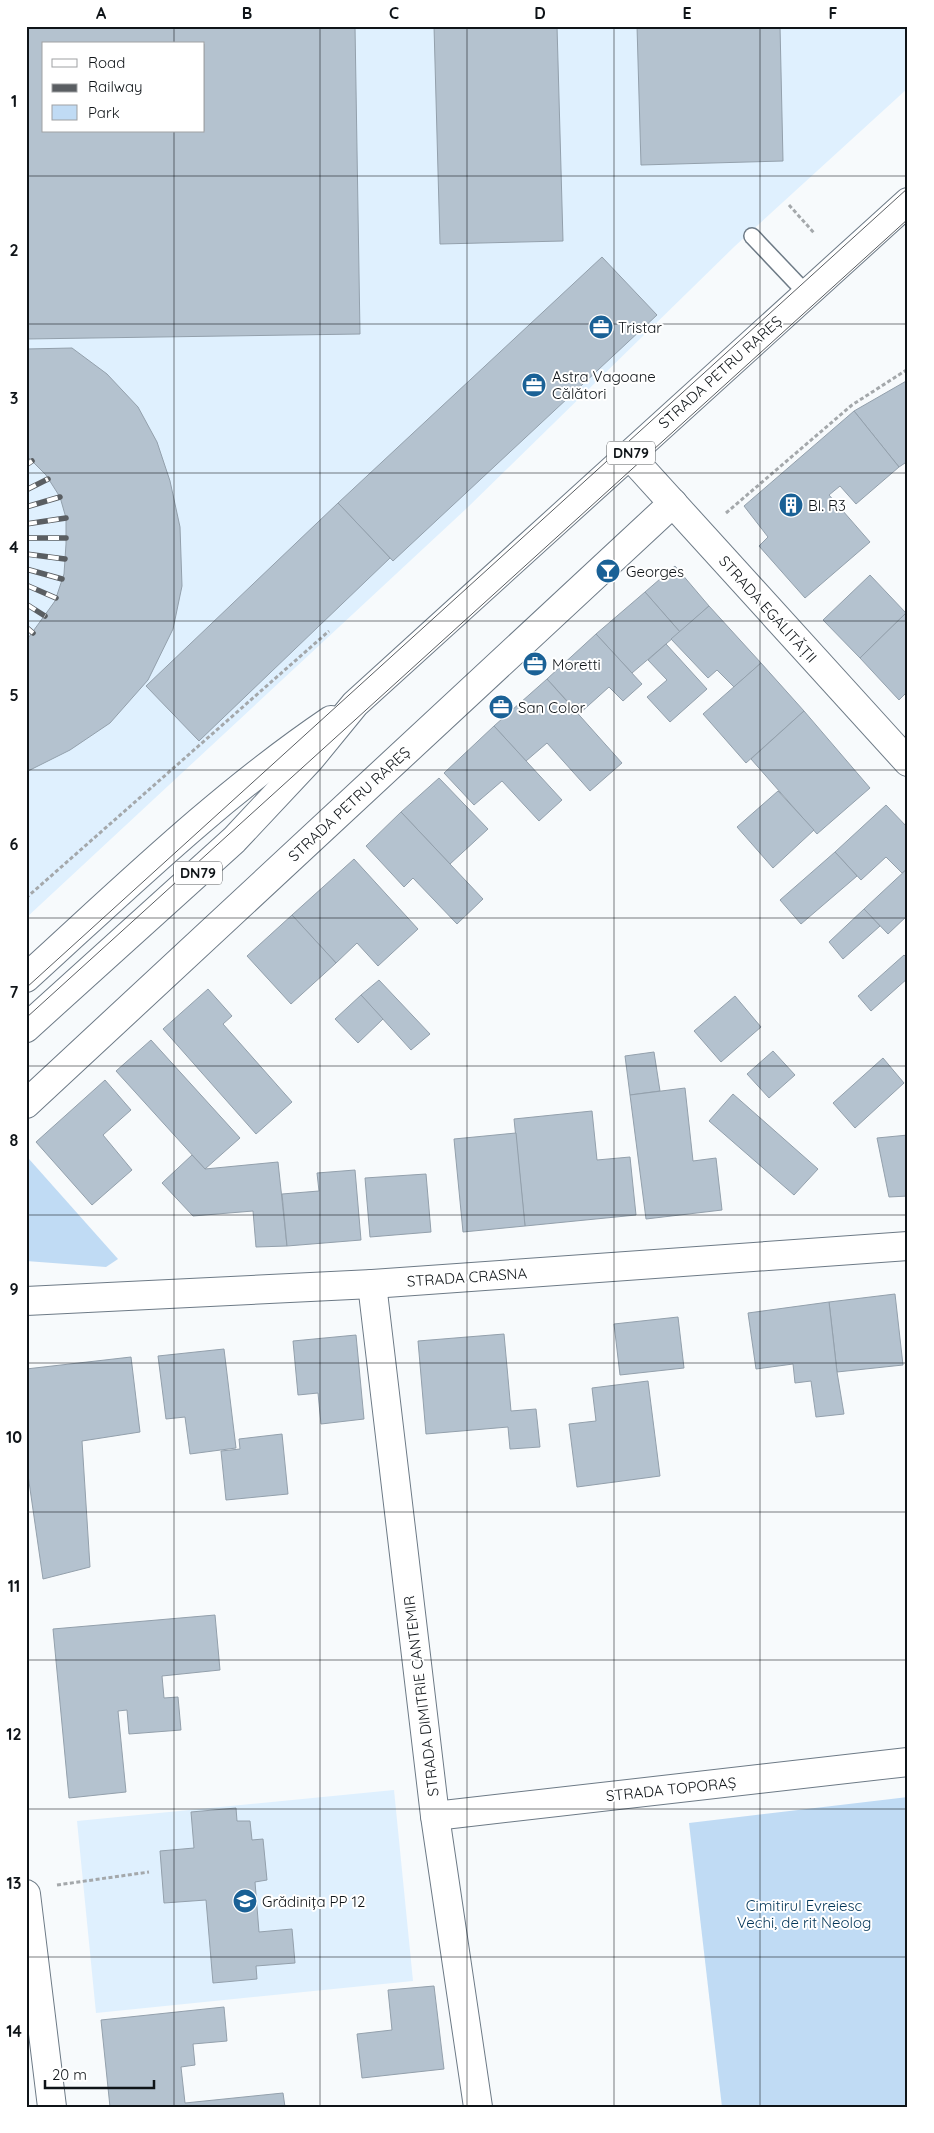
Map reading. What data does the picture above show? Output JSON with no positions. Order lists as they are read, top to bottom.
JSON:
{
  "streets": {
    "street": [
      "STRADA PETRU RAREȘ",
      "DN79",
      "STRADA EGALITĂȚII",
      "STRADA CRASNA",
      "STRADA DIMITRIE CANTEMIR",
      "STRADA TOPORAȘ"
    ]
  },
  "crossings": [
    ["STRADA PETRU RAREȘ", "STRADA EGALITĂȚII"],
    ["STRADA CRASNA", "STRADA DIMITRIE CANTEMIR"],
    ["STRADA DIMITRIE CANTEMIR", "STRADA TOPORAȘ"]
  ],
  "parks": ["Cimitirul Evreiesc Vechi, de rit Neolog"],
  "places": {
    "office": [
      "Tristar",
      "Astra Vagoane Călători",
      "Moretti",
      "San Color"
    ],
    "building": ["Bl. R3"],
    "bar": ["Georges"],
    "school or university": ["Grădinița PP 12"]
  },
  "legend": ["Road", "Railway", "Park"],
  "scale_bar": "20 m",
  "grid": {
    "columns": [
      "A",
      "B",
      "C",
      "D",
      "E",
      "F"
    ],
    "rows": [
      "1",
      "2",
      "3",
      "4",
      "5",
      "6",
      "7",
      "8",
      "9",
      "10",
      "11",
      "12",
      "13",
      "14"
    ]
  }
}
